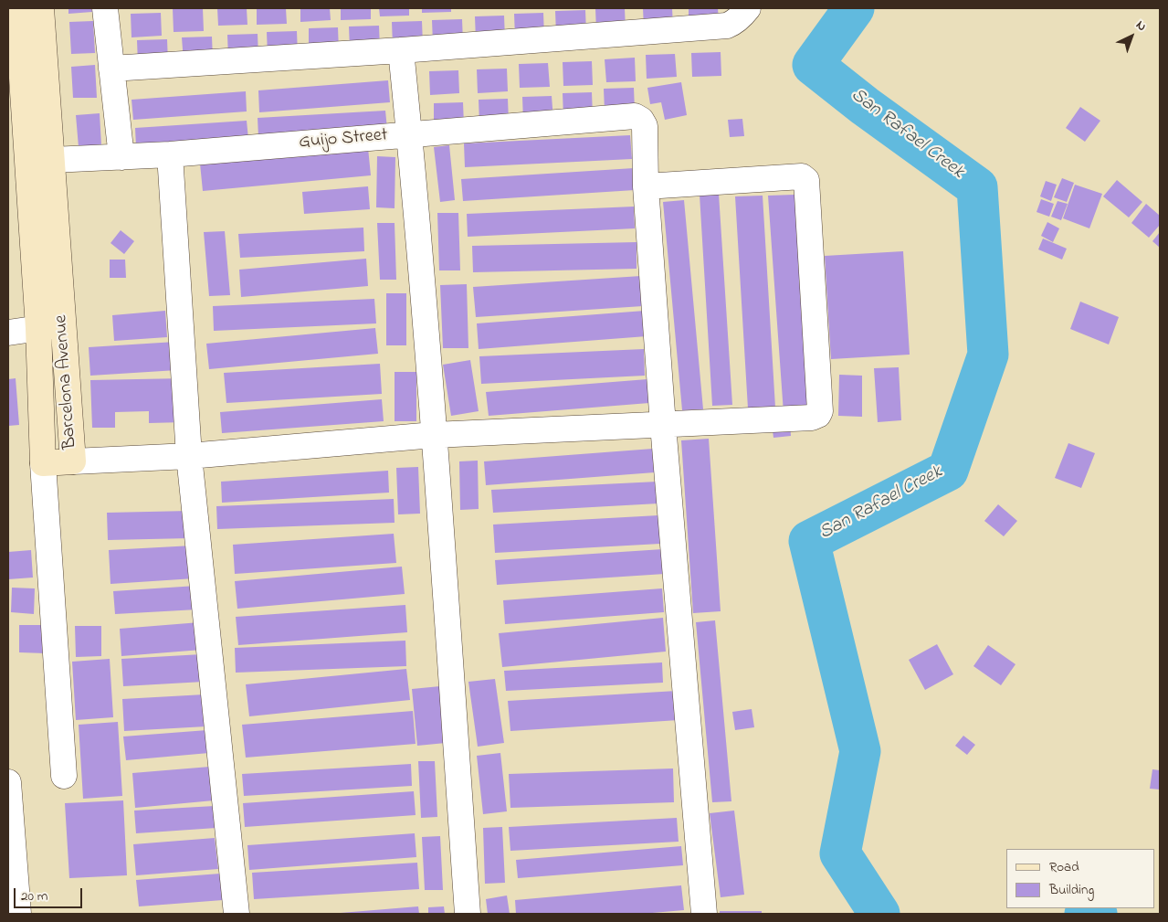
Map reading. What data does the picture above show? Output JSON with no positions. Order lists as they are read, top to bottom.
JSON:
{
  "streets": {
    "street": ["Guijo Street", "Barcelona Avenue"]
  },
  "crossings": [
    ["Guijo Street", "Barcelona Avenue"]
  ],
  "water": ["San Rafael Creek"],
  "legend": ["Road", "Building"],
  "scale_bar": "20 m",
  "north": "top right"
}
